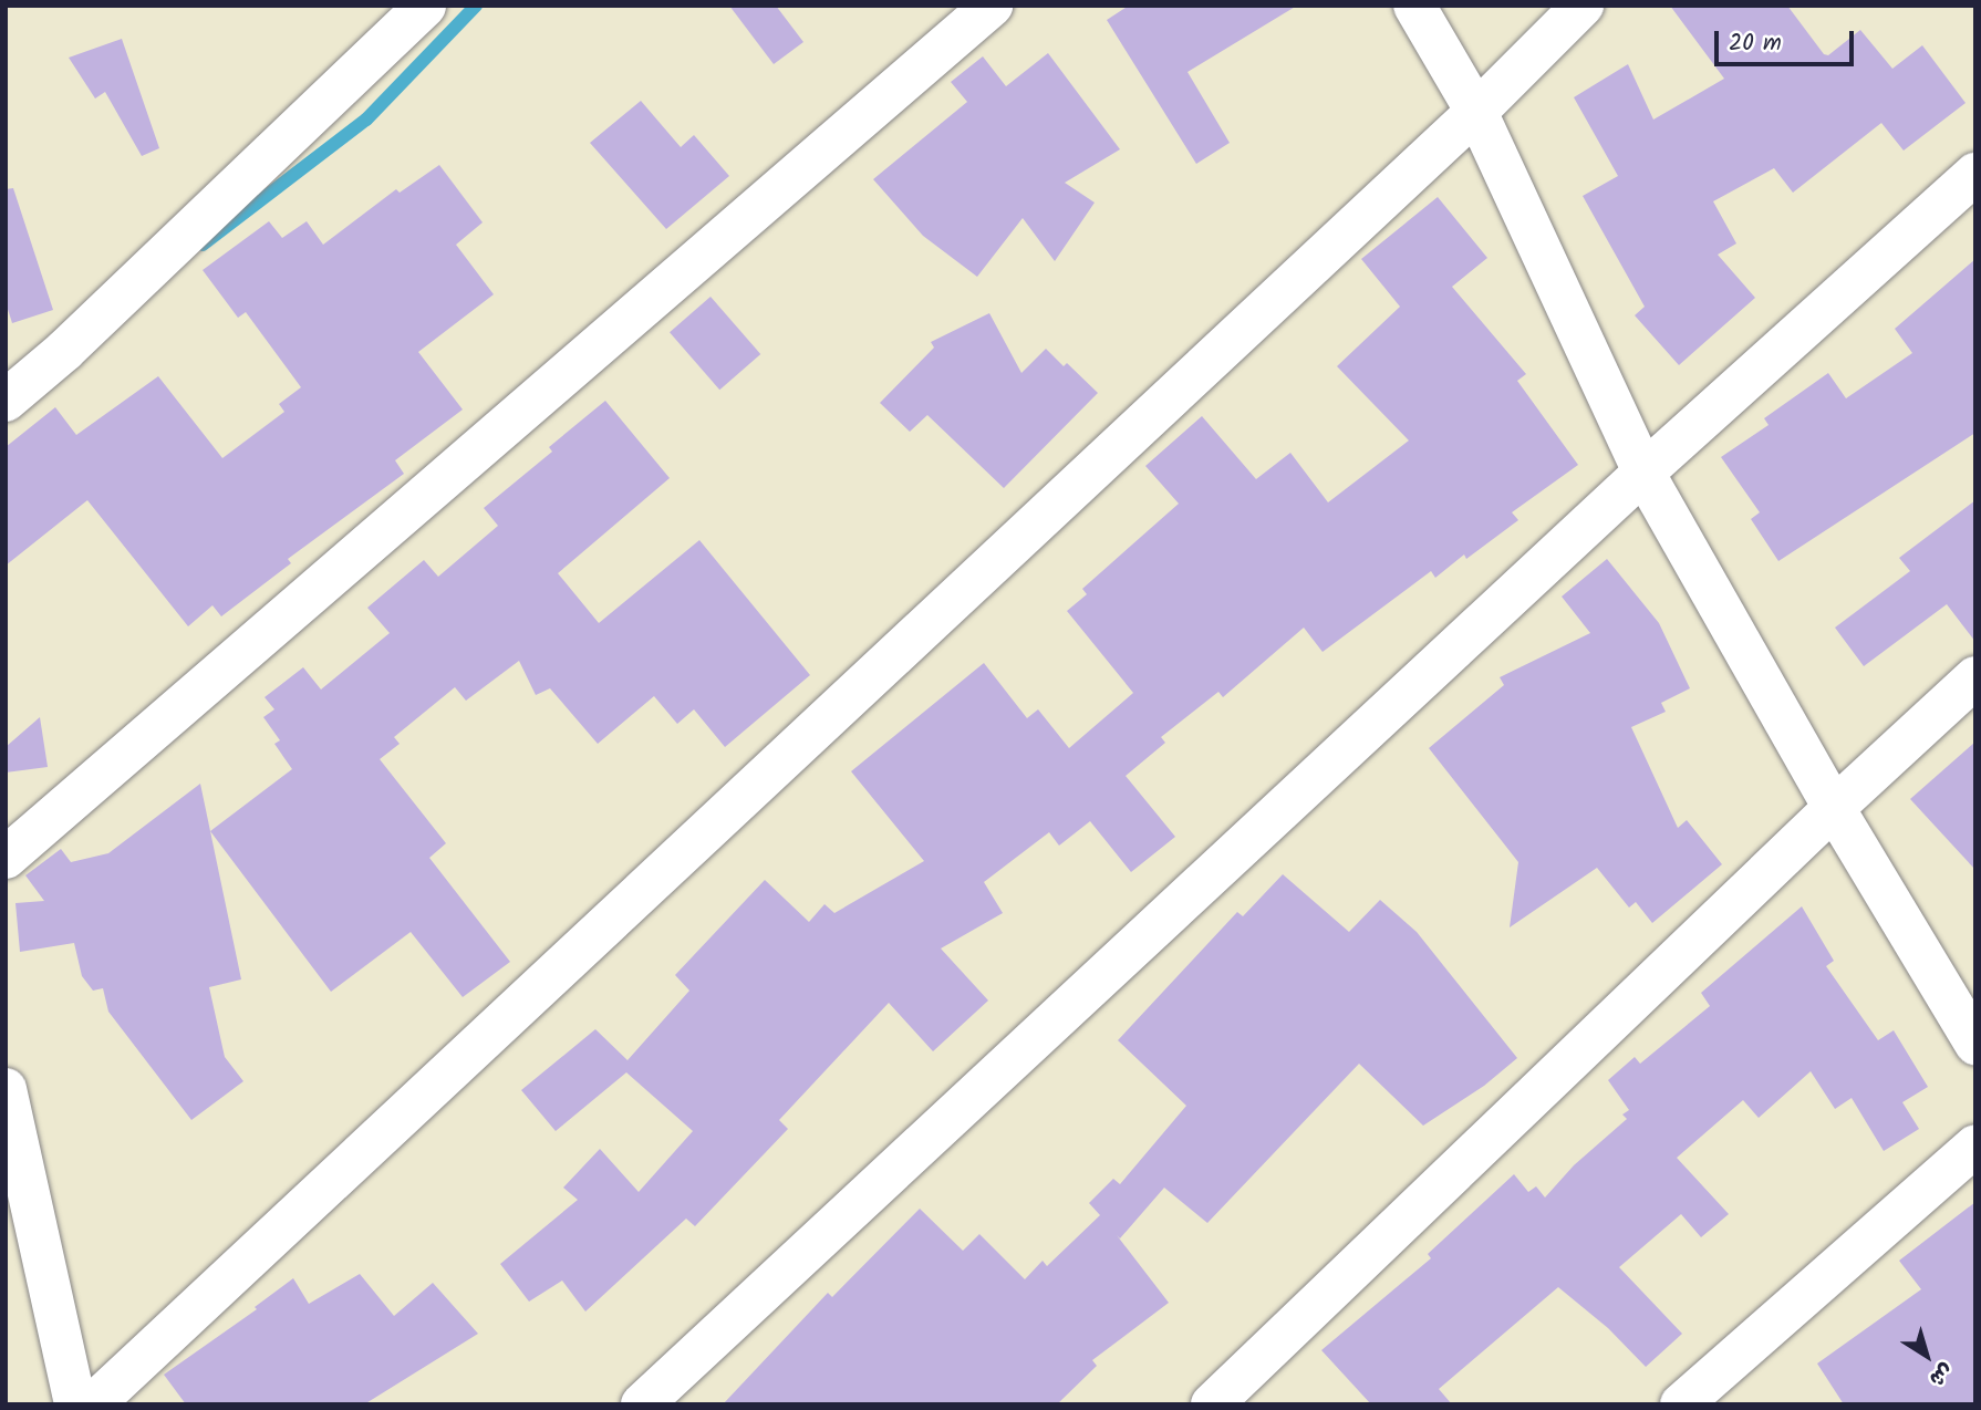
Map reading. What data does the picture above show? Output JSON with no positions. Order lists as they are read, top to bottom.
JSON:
{
  "scale_bar": "20 m",
  "north": "bottom right"
}
